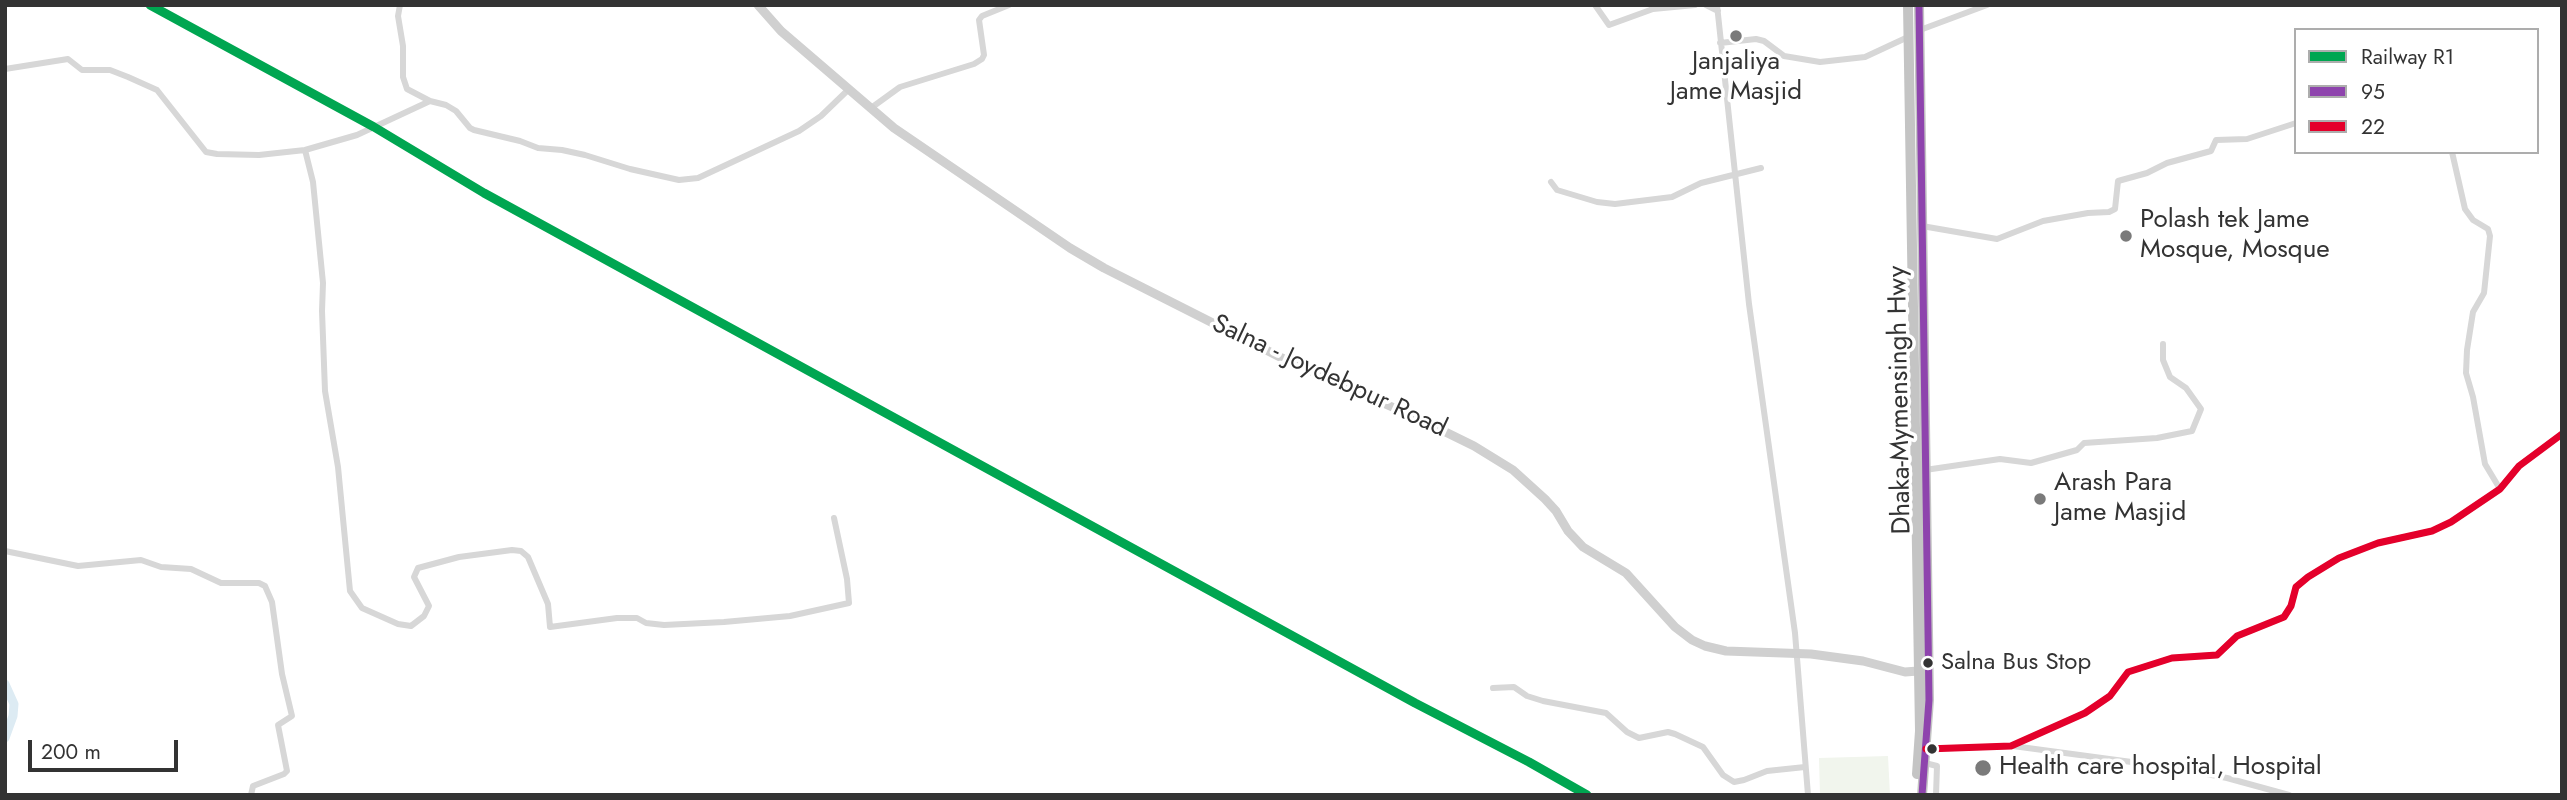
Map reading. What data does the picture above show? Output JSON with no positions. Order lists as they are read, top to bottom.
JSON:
{
  "streets": {
    "highway": ["Dhaka-Mymensingh Hwy"],
    "main road": ["Salna - Joydebpur Road"]
  },
  "crossings": [
    ["Salna - Joydebpur Road", "Dhaka-Mymensingh Hwy"]
  ],
  "places": [
    "Janjaliya Jame Masjid",
    "Polash tek Jame Mosque, Mosque",
    "Arash Para Jame Masjid",
    "Salna Bus Stop",
    "Health care hospital, Hospital"
  ],
  "lines": ["rail line R1", "transit line 95", "transit line 22"],
  "legend": ["Railway R1", "95", "22"],
  "scale_bar": "200 m"
}
